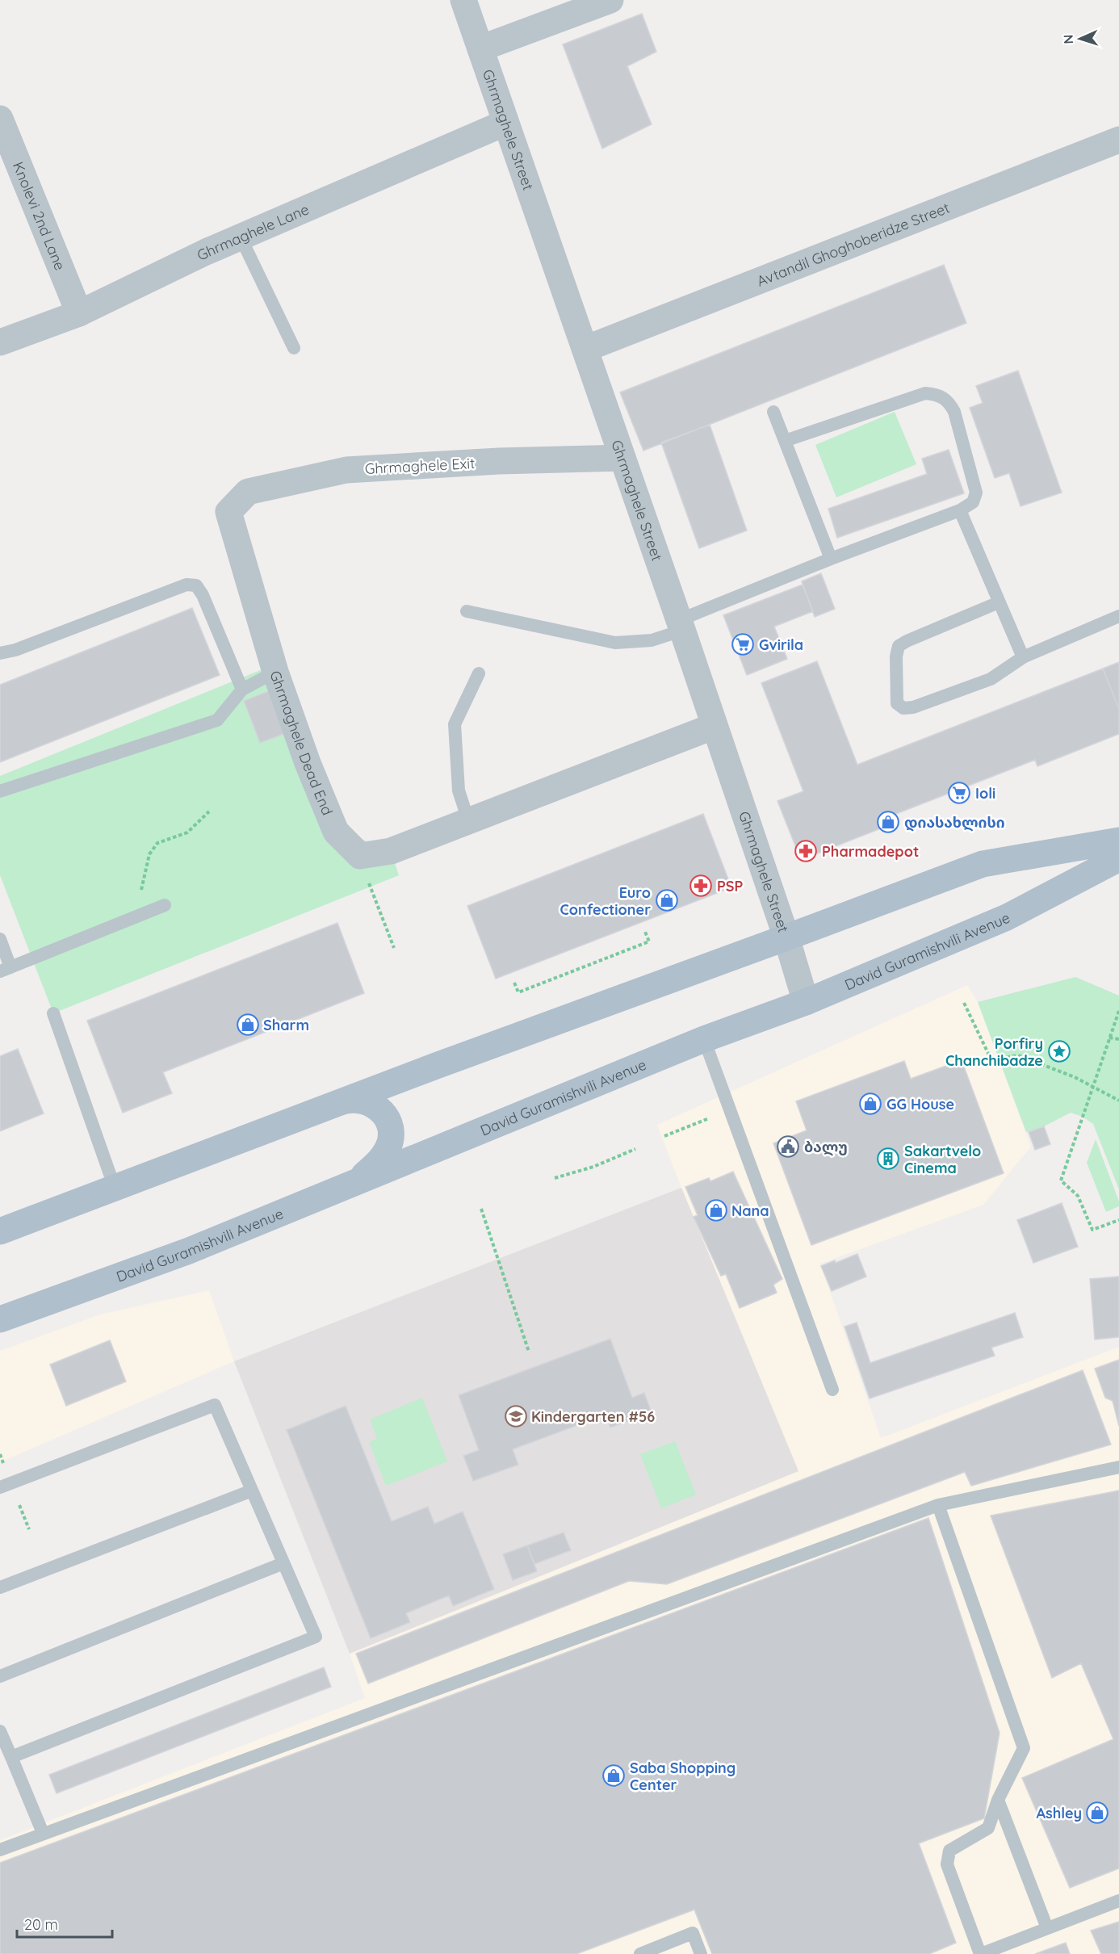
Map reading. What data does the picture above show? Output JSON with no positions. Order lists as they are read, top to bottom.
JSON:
{
  "streets": {
    "main road": ["David Guramishvili Avenue"],
    "street": [
      "Ghrmaghele Street",
      "Knolevi 2nd Lane",
      "Ghrmaghele Lane",
      "Avtandil Ghoghoberidze Street",
      "Ghrmaghele Exit",
      "Ghrmaghele Dead End"
    ]
  },
  "crossings": [
    ["Ghrmaghele Street", "Ghrmaghele Lane"],
    ["Ghrmaghele Street", "Avtandil Ghoghoberidze Street"],
    ["Ghrmaghele Street", "Ghrmaghele Exit"],
    ["Ghrmaghele Street", "Ghrmaghele Dead End"],
    ["Ghrmaghele Street", "David Guramishvili Avenue"],
    ["Knolevi 2nd Lane", "Ghrmaghele Lane"],
    ["Ghrmaghele Exit", "Ghrmaghele Dead End"]
  ],
  "places": {
    "supermarket": ["Gvirila", "Ioli"],
    "shop": [
      "დიასახლისი",
      "Euro Confectioner",
      "Sharm",
      "GG House",
      "Nana",
      "Saba Shopping Center",
      "Ashley"
    ],
    "pharmacy": ["Pharmadepot", "PSP"],
    "place": ["Porfiry Chanchibadze"],
    "public building": ["ბალუ"],
    "building": ["Sakartvelo Cinema"],
    "school or university": ["Kindergarten #56"]
  },
  "scale_bar": "20 m",
  "north": "left"
}
